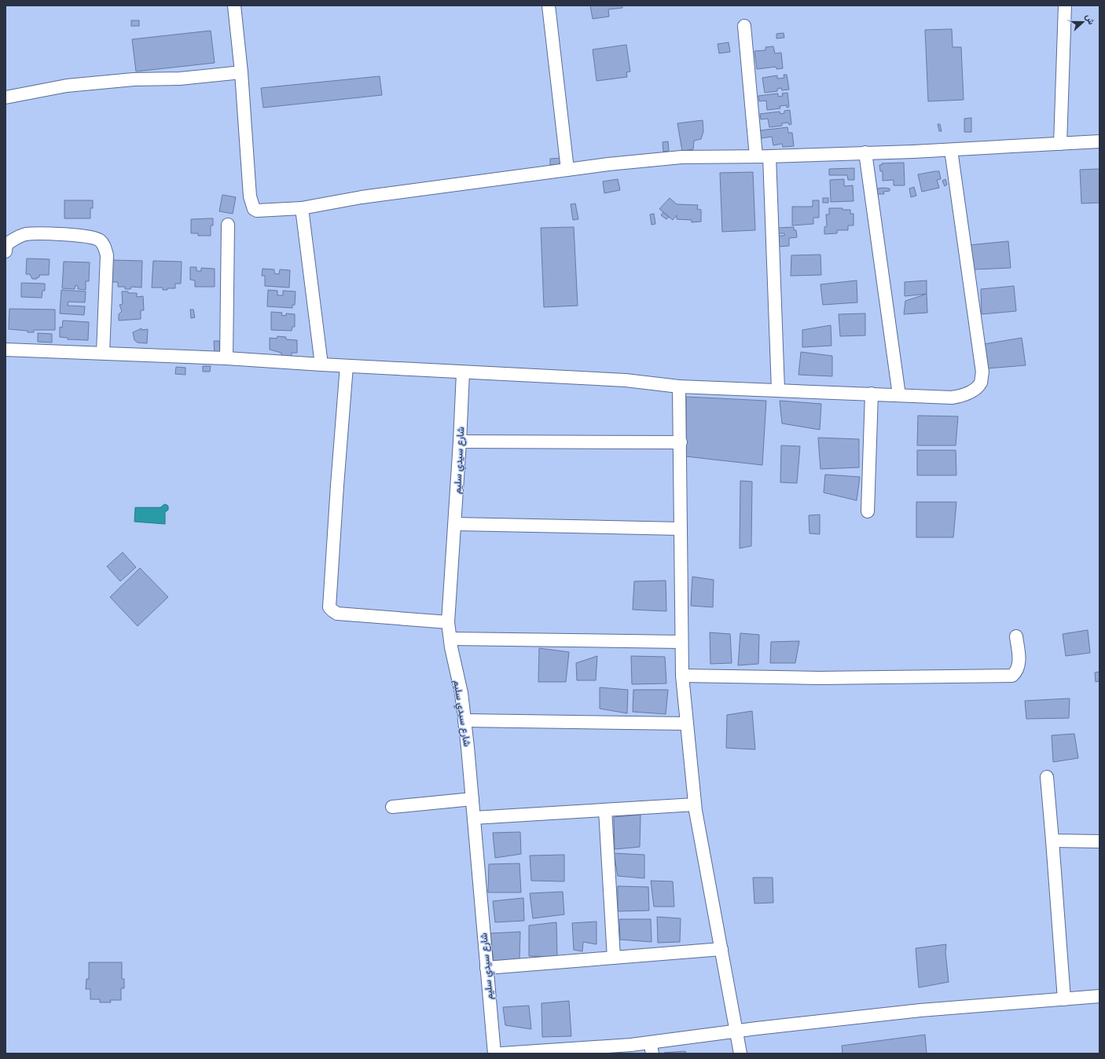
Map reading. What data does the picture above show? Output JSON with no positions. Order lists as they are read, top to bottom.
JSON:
{
  "streets": {
    "street": ["شارع سيدي سليم"]
  },
  "north": "right"
}
